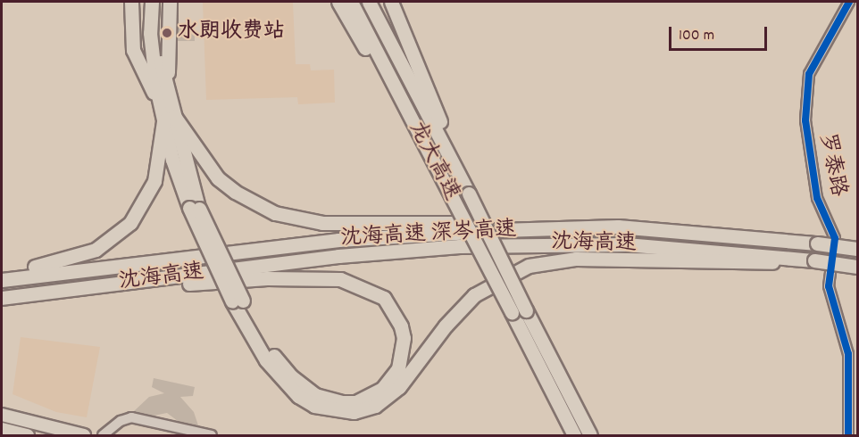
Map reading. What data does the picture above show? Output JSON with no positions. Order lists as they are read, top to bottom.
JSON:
{
  "streets": {
    "highway": ["龙大高速", "沈海高速 深岑高速", "沈海高速"],
    "street": ["罗泰路"]
  },
  "places": ["水朗收费站"],
  "scale_bar": "100 m"
}
